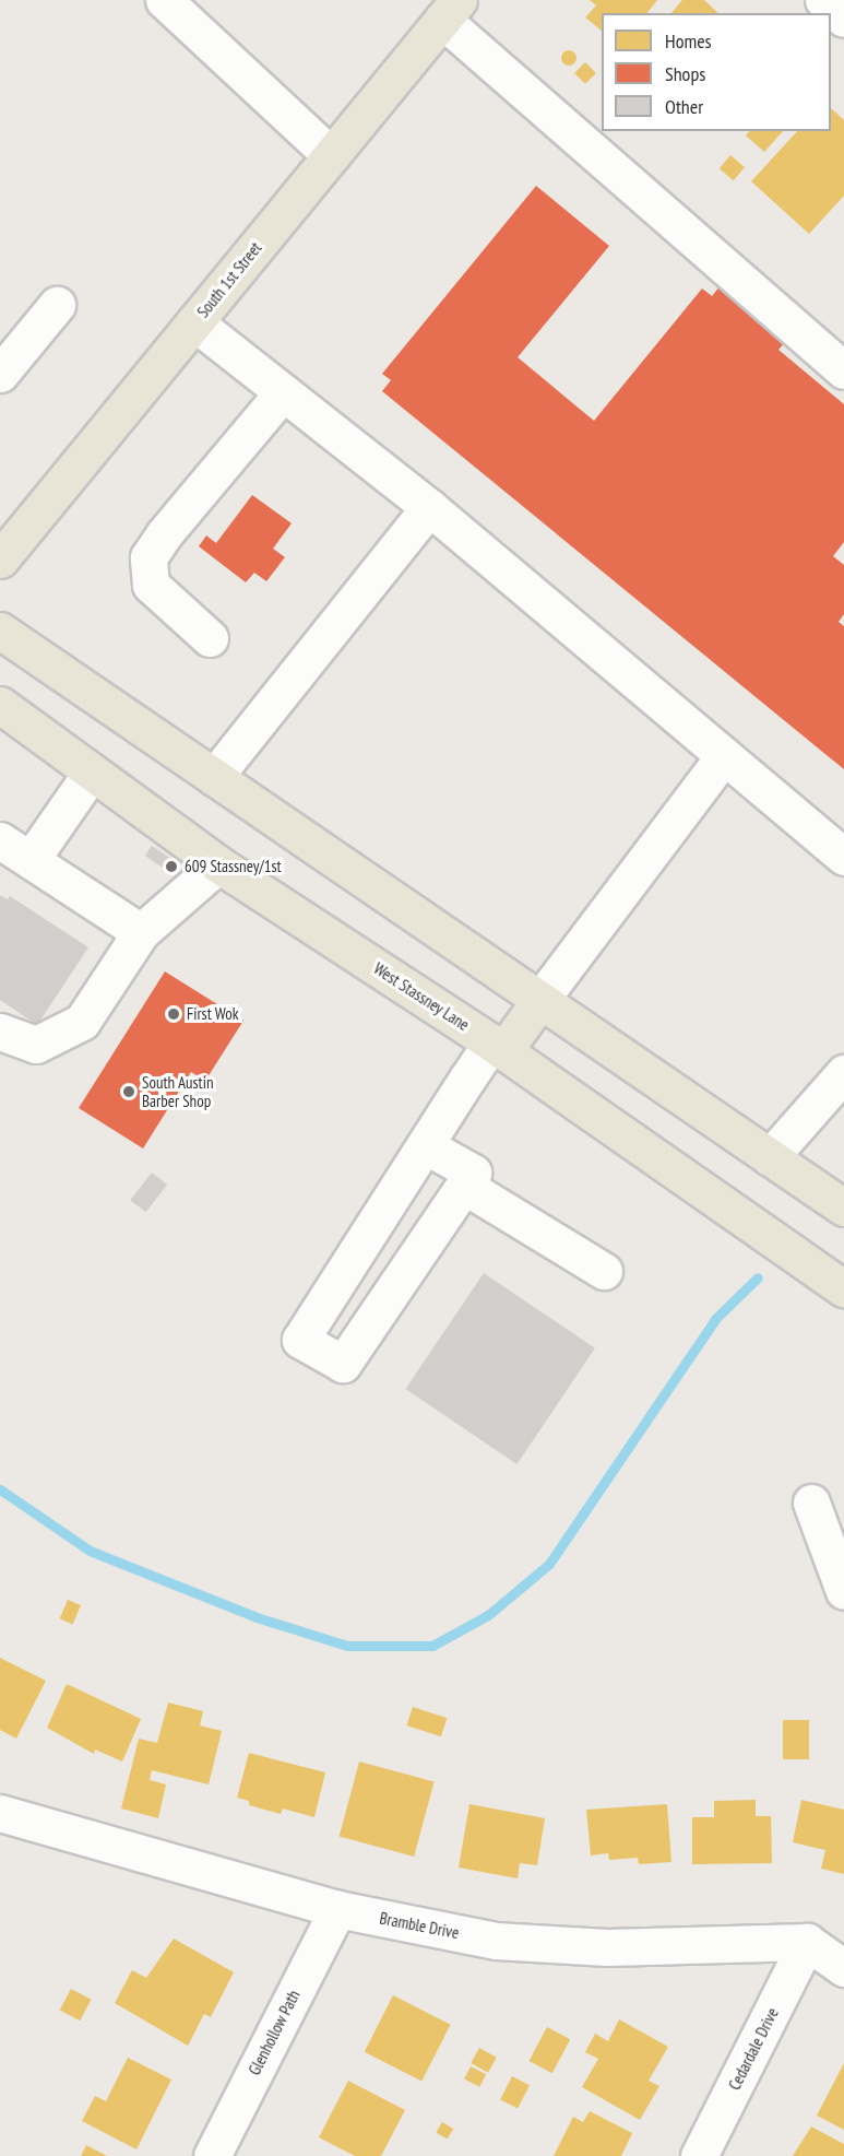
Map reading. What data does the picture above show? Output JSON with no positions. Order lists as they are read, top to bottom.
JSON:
{
  "streets": {
    "main road": ["South 1st Street", "West Stassney Lane"],
    "street": ["Bramble Drive", "Glenhollow Path", "Cedardale Drive"]
  },
  "crossings": [
    ["Bramble Drive", "Glenhollow Path"],
    ["Bramble Drive", "Cedardale Drive"]
  ],
  "places": ["609 Stassney/1st", "First Wok", "South Austin Barber Shop"],
  "legend": ["Homes", "Shops", "Other"]
}
